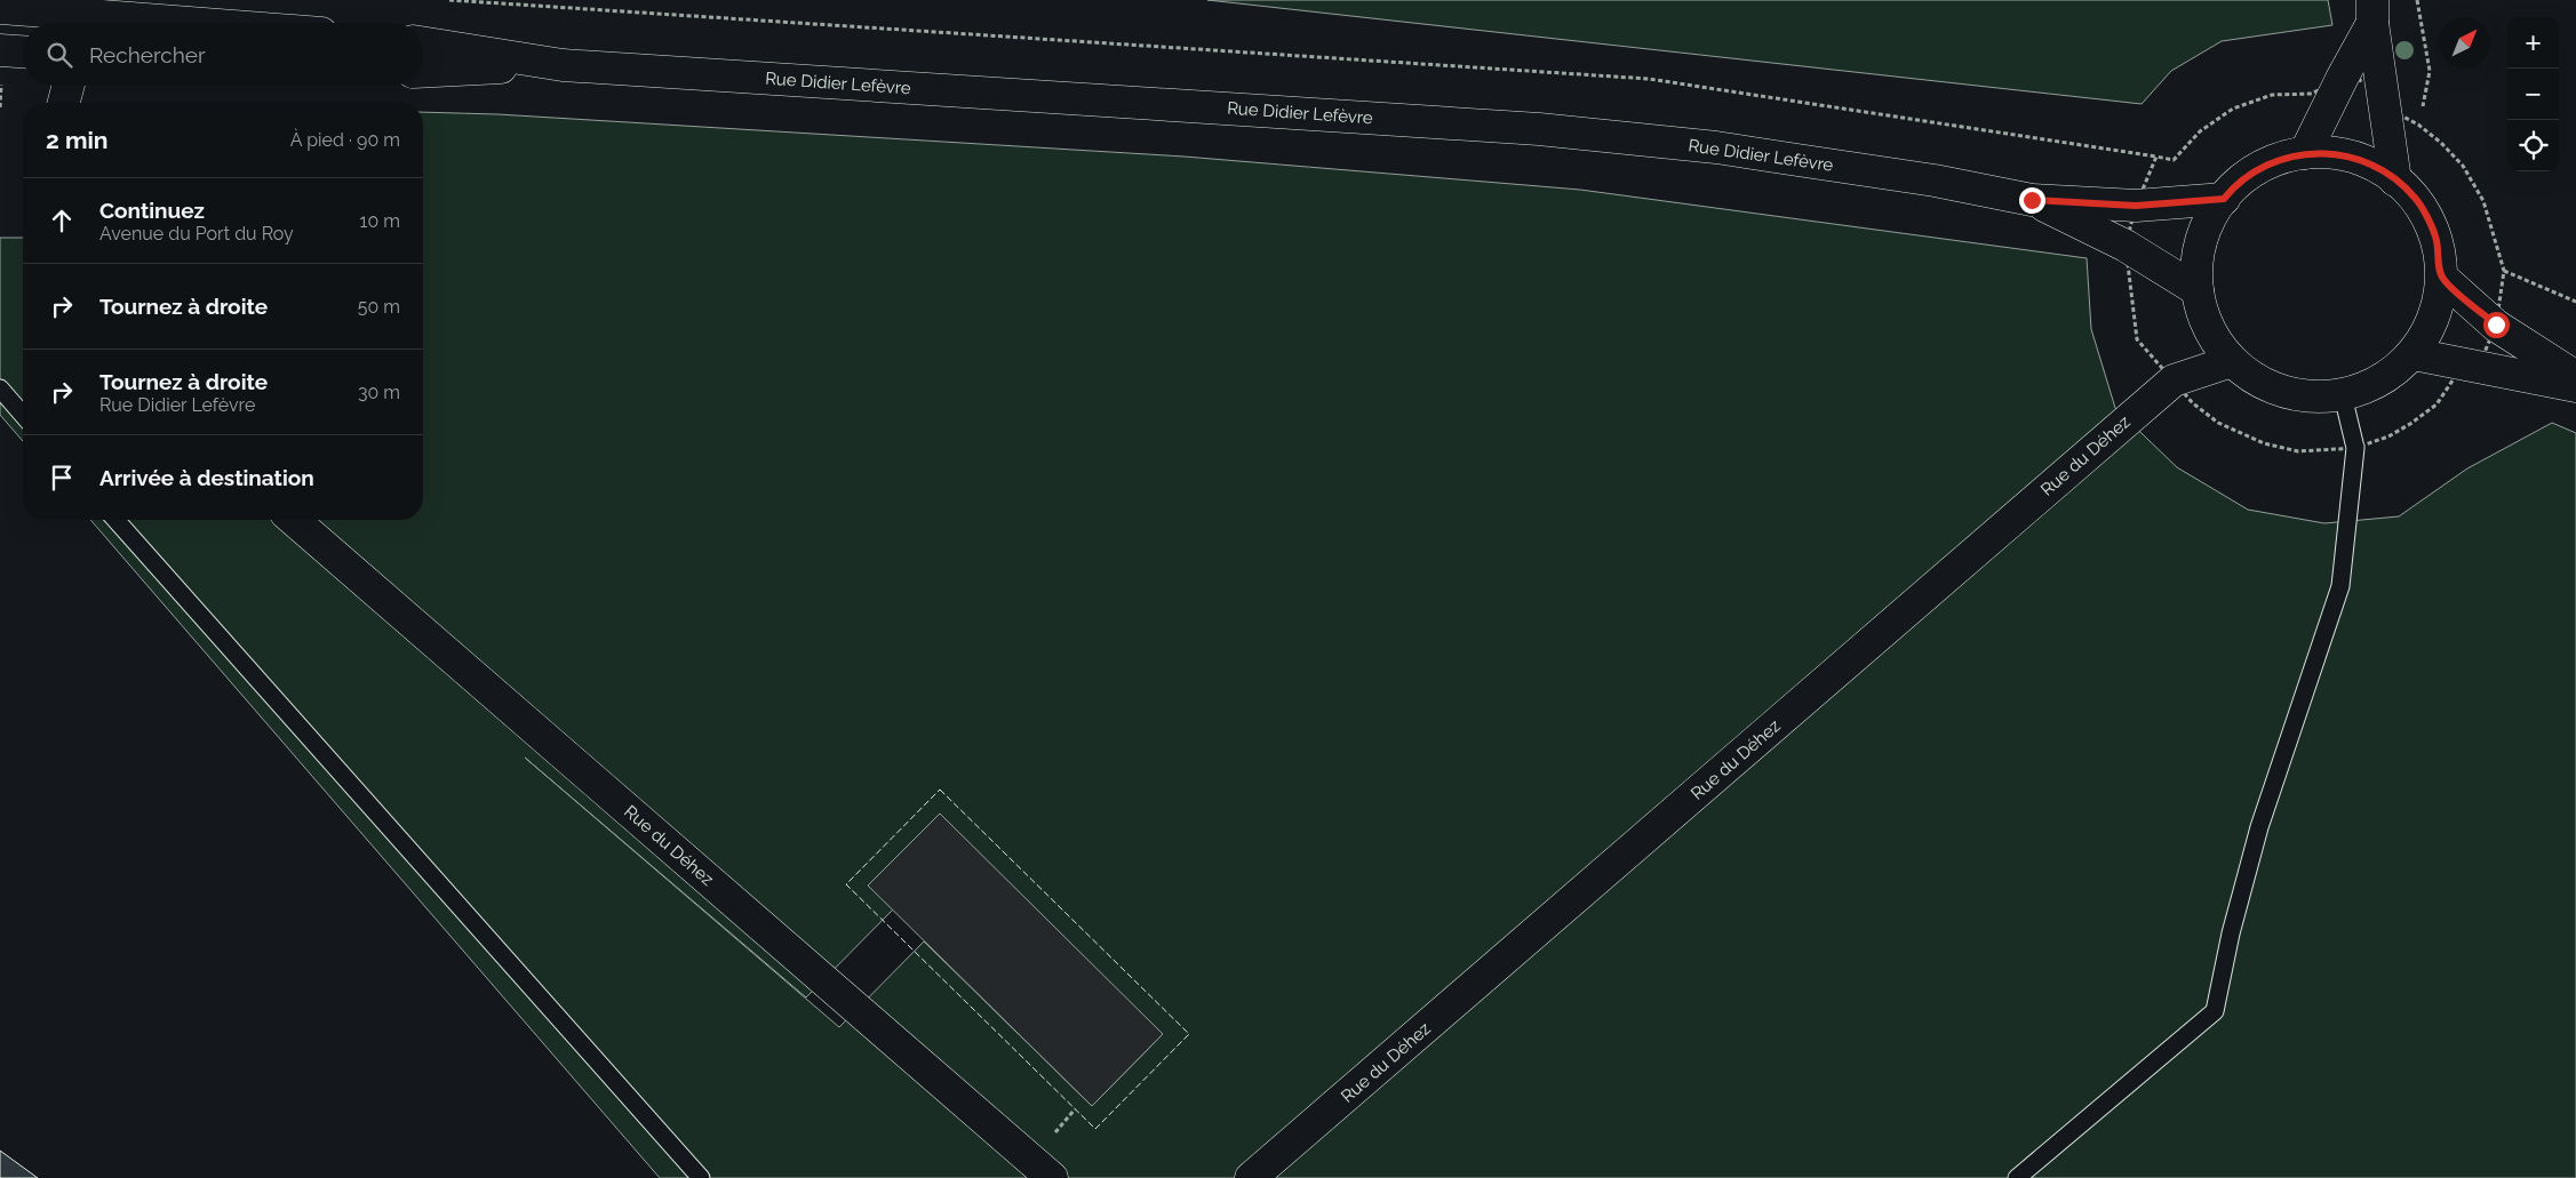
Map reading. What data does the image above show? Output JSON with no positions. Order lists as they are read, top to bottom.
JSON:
{
  "streets": {
    "main road": ["Rue Didier Lefèvre", "Rue du Déhez"]
  },
  "north": "top right",
  "page": {
    "map_buttons": ["+", "−"],
    "search": "Rechercher",
    "heading": ["2 min", "À pied · 90 m"],
    "list": [
      ["Continuez", "Avenue du Port du Roy", "10 m"],
      ["Tournez à droite", "50 m"],
      ["Tournez à droite", "Rue Didier Lefèvre", "30 m"],
      "Arrivée à destination"
    ]
  }
}
